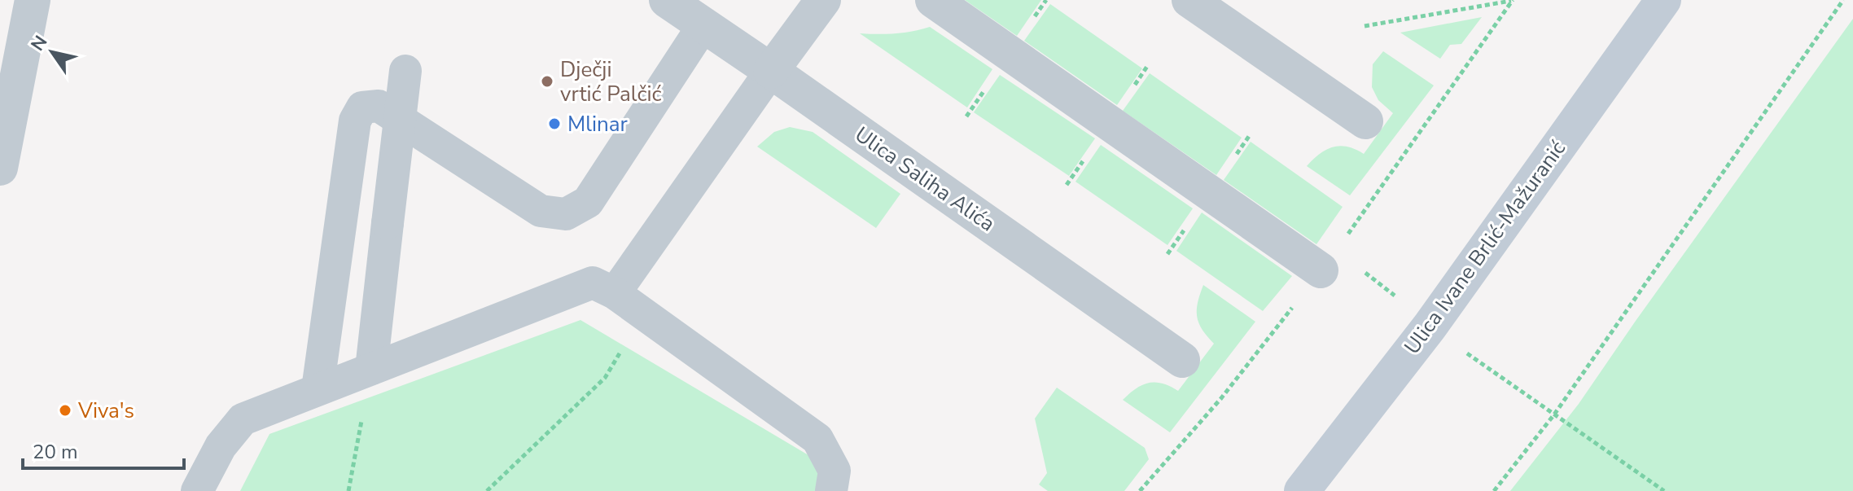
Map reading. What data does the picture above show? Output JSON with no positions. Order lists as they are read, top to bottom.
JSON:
{
  "streets": {
    "street": ["Ulica Saliha Alića", "Ulica Ivane Brlić-Mažuranić"]
  },
  "places": ["Dječji vrtić Palčić", "Mlinar", "Viva's"],
  "scale_bar": "20 m",
  "north": "top left"
}
